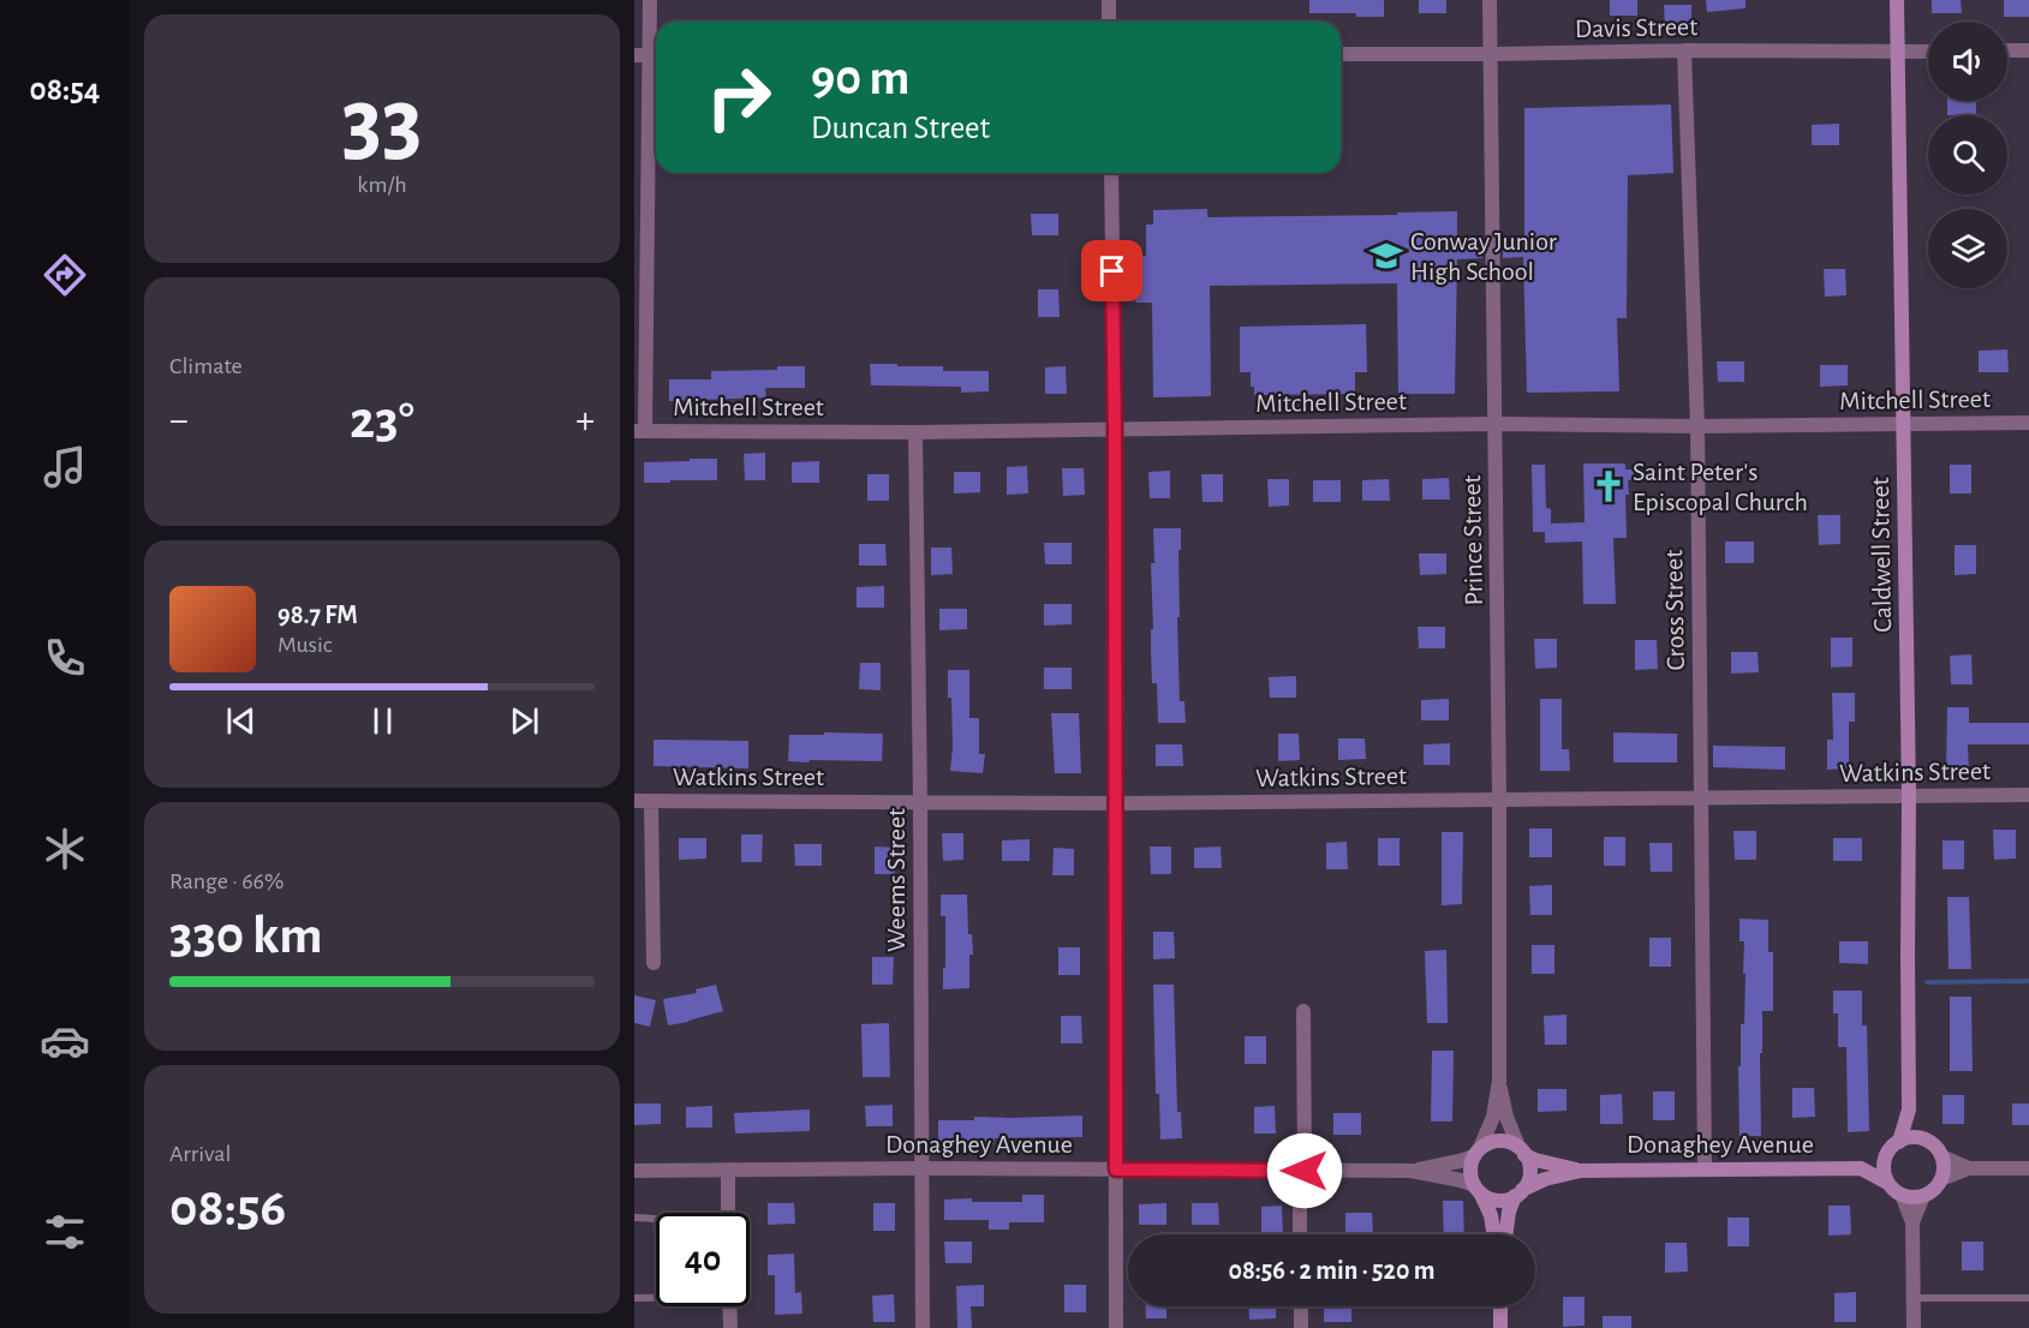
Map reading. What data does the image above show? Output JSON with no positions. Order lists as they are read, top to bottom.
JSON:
{
  "streets": {
    "main road": ["Caldwell Street", "Donaghey Avenue"],
    "street": [
      "Davis Street",
      "Mitchell Street",
      "Prince Street",
      "Cross Street",
      "Watkins Street",
      "Weems Street"
    ]
  },
  "crossings": [
    ["Davis Street", "Prince Street"],
    ["Davis Street", "Caldwell Street"],
    ["Davis Street", "Cross Street"],
    ["Mitchell Street", "Prince Street"],
    ["Mitchell Street", "Caldwell Street"],
    ["Mitchell Street", "Cross Street"],
    ["Mitchell Street", "Weems Street"],
    ["Prince Street", "Watkins Street"],
    ["Prince Street", "Donaghey Avenue"],
    ["Caldwell Street", "Watkins Street"],
    ["Caldwell Street", "Donaghey Avenue"],
    ["Cross Street", "Watkins Street"],
    ["Cross Street", "Donaghey Avenue"],
    ["Watkins Street", "Weems Street"],
    ["Weems Street", "Donaghey Avenue"]
  ],
  "places": {
    "school or university": ["Conway Junior High School"],
    "church": ["Saint Peter's Episcopal Church"]
  },
  "page": {
    "tabs": "08:54",
    "tile": [
      ["33", "km/h"],
      "Climate",
      ["Range · 66%", "330 km"],
      ["Arrival", "08:56"]
    ],
    "turn": ["90 m", "Duncan Street"],
    "heat": ["−", "23°", "+"],
    "song": ["98.7 FM", "Music"],
    "limit": "40",
    "trip": "08:56 · 2 min · 520 m"
  }
}
